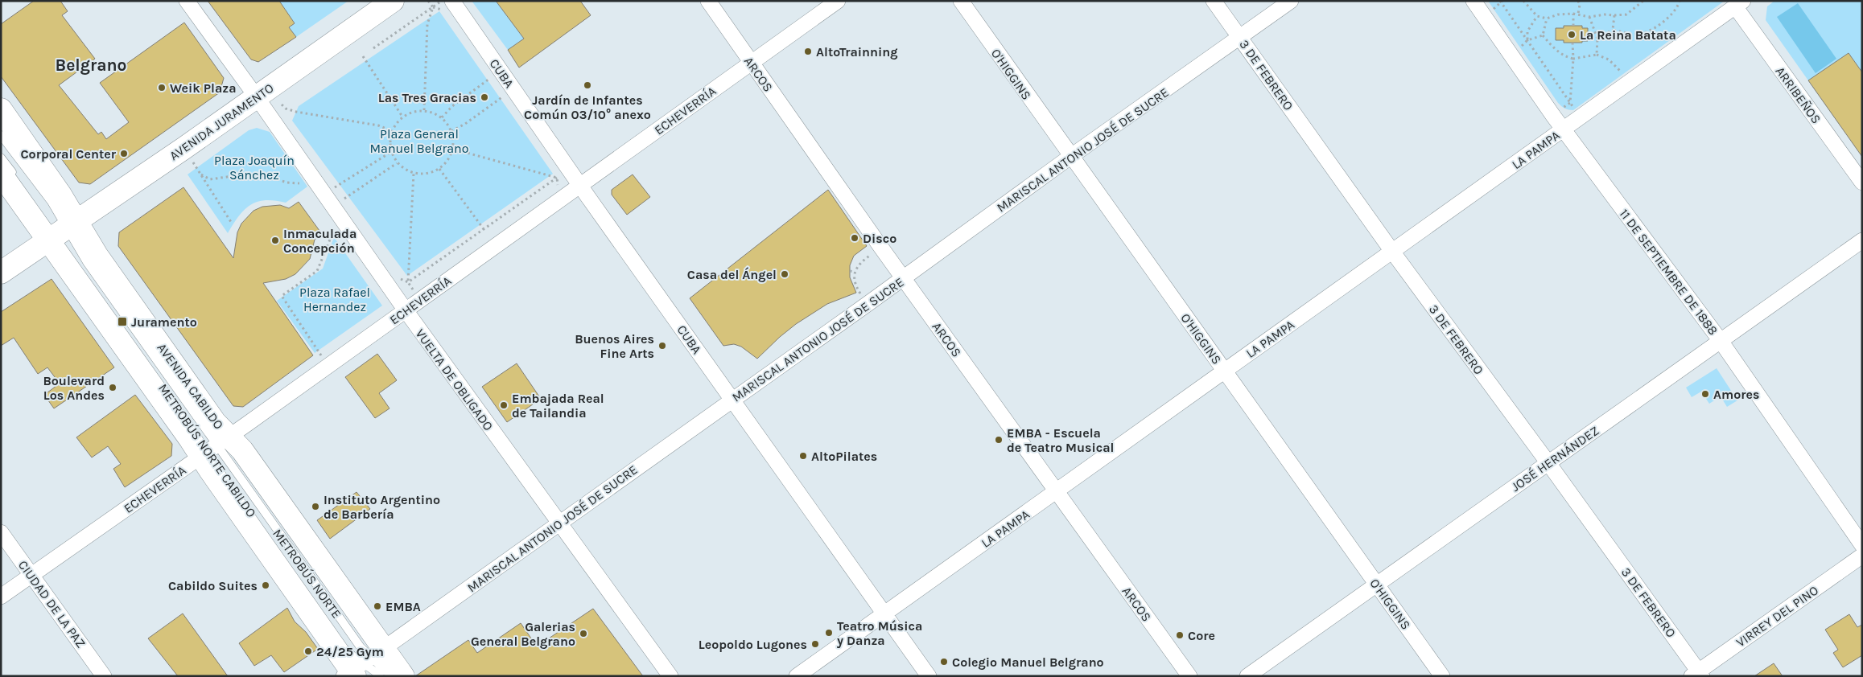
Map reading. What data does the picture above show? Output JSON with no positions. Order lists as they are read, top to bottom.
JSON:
{
  "streets": {
    "main road": ["AVENIDA JURAMENTO", "AVENIDA CABILDO"],
    "street": [
      "CUBA",
      "ARCOS",
      "O'HIGGINS",
      "3 DE FEBRERO",
      "ARRIBEÑOS",
      "ECHEVERRÍA",
      "MARISCAL ANTONIO JOSÉ DE SUCRE",
      "LA PAMPA",
      "11 DE SEPTIEMBRE DE 1888",
      "VUELTA DE OBLIGADO",
      "JOSÉ HERNÁNDEZ",
      "CIUDAD DE LA PAZ",
      "VIRREY DEL PINO"
    ],
    "lane": ["METROBÚS NORTE CABILDO"]
  },
  "crossings": [
    ["CUBA", "ECHEVERRÍA"],
    ["CUBA", "MARISCAL ANTONIO JOSÉ DE SUCRE"],
    ["CUBA", "LA PAMPA"],
    ["ARCOS", "ECHEVERRÍA"],
    ["ARCOS", "MARISCAL ANTONIO JOSÉ DE SUCRE"],
    ["ARCOS", "LA PAMPA"],
    ["O'HIGGINS", "MARISCAL ANTONIO JOSÉ DE SUCRE"],
    ["O'HIGGINS", "LA PAMPA"],
    ["O'HIGGINS", "JOSÉ HERNÁNDEZ"],
    ["3 DE FEBRERO", "MARISCAL ANTONIO JOSÉ DE SUCRE"],
    ["3 DE FEBRERO", "LA PAMPA"],
    ["3 DE FEBRERO", "JOSÉ HERNÁNDEZ"],
    ["3 DE FEBRERO", "VIRREY DEL PINO"],
    ["ARRIBEÑOS", "LA PAMPA"],
    ["ECHEVERRÍA", "VUELTA DE OBLIGADO"],
    ["ECHEVERRÍA", "AVENIDA CABILDO"],
    ["ECHEVERRÍA", "METROBÚS NORTE CABILDO"],
    ["ECHEVERRÍA", "CIUDAD DE LA PAZ"],
    ["AVENIDA JURAMENTO", "VUELTA DE OBLIGADO"],
    ["AVENIDA JURAMENTO", "AVENIDA CABILDO"],
    ["MARISCAL ANTONIO JOSÉ DE SUCRE", "VUELTA DE OBLIGADO"],
    ["MARISCAL ANTONIO JOSÉ DE SUCRE", "AVENIDA CABILDO"],
    ["LA PAMPA", "11 DE SEPTIEMBRE DE 1888"],
    ["11 DE SEPTIEMBRE DE 1888", "JOSÉ HERNÁNDEZ"],
    ["AVENIDA CABILDO", "METROBÚS NORTE CABILDO"]
  ],
  "districts": ["Belgrano"],
  "parks": ["Plaza General Manuel Belgrano", "Plaza Joaquín Sánchez", "Plaza Rafael Hernandez"],
  "places": {
    "other": [
      "La Reina Batata",
      "AltoTrainning",
      "Jardín de Infantes Común 03/10° anexo",
      "Weik Plaza",
      "Las Tres Gracias",
      "Corporal Center",
      "Disco",
      "Inmaculada Concepción",
      "Casa del Ángel",
      "Buenos Aires Fine Arts",
      "Boulevard Los Andes",
      "Amores",
      "Embajada Real de Tailandia",
      "EMBA - Escuela de Teatro Musical",
      "AltoPilates",
      "Instituto Argentino de Barbería",
      "Cabildo Suites",
      "EMBA",
      "Teatro Música y Danza",
      "Galerias General Belgrano",
      "Core",
      "Leopoldo Lugones",
      "24/25 Gym",
      "Colegio Manuel Belgrano"
    ],
    "transit": ["Juramento"]
  }
}
